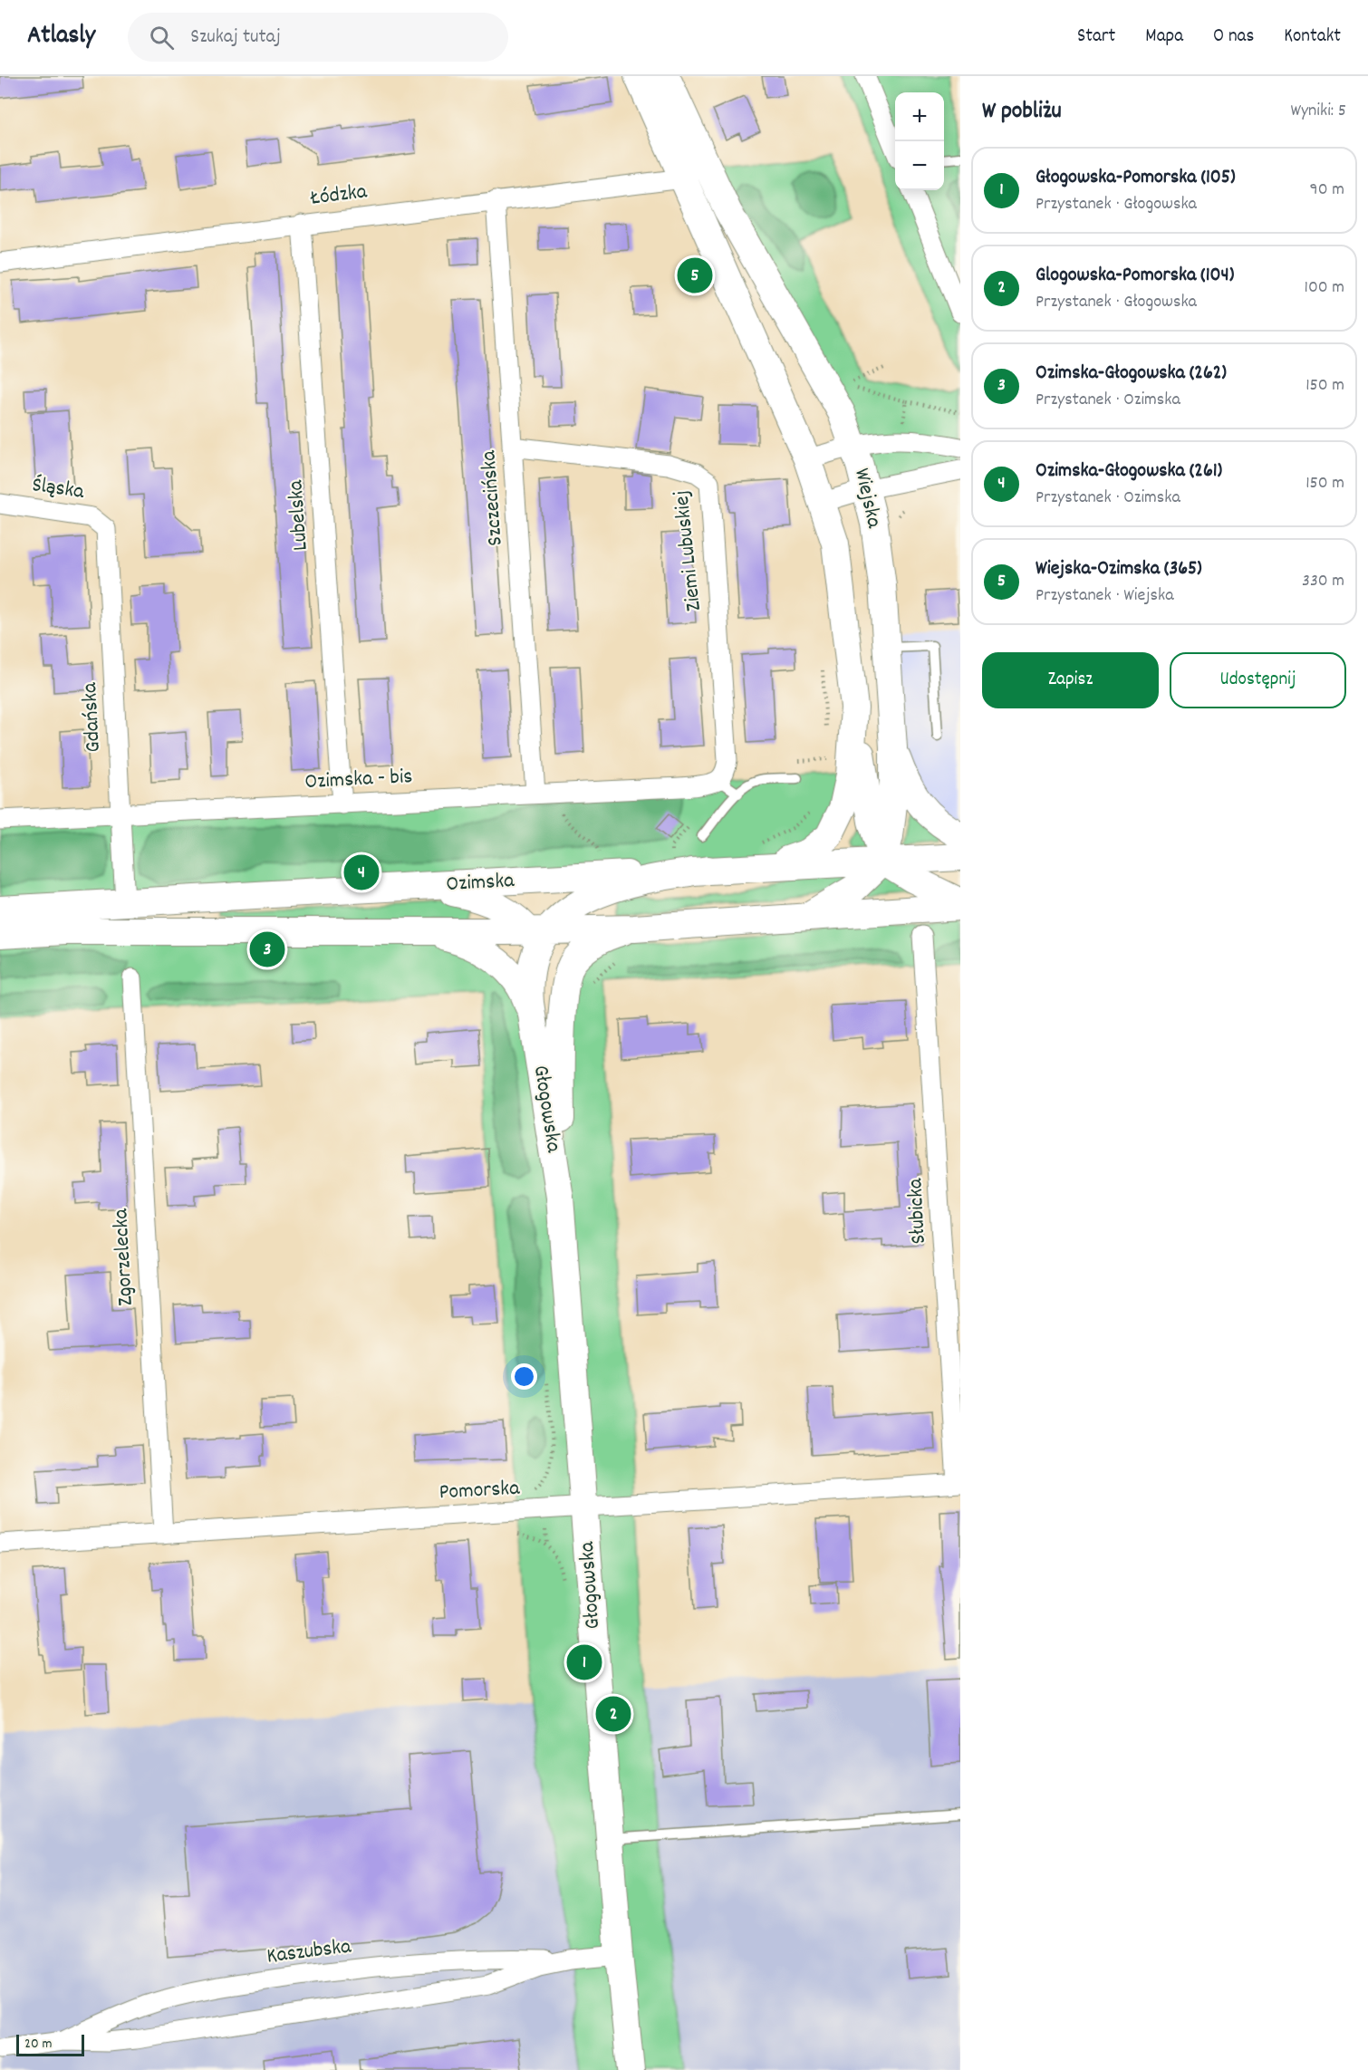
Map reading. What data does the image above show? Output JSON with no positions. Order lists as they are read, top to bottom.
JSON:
{
  "streets": {
    "street": [
      "Łódzka",
      "Śląska",
      "Szczecińska",
      "Wiejska",
      "Lubelska",
      "Ziemi Lubuskiej",
      "Gdańska",
      "Ozimska - bis",
      "Ozimska",
      "Głogowska",
      "Słubicka",
      "Zgorzelecka",
      "Pomorska",
      "Kaszubska"
    ]
  },
  "crossings": [
    ["Łódzka", "Szczecińska"],
    ["Łódzka", "Wiejska"],
    ["Łódzka", "Lubelska"],
    ["Śląska", "Gdańska"],
    ["Szczecińska", "Ziemi Lubuskiej"],
    ["Szczecińska", "Ozimska - bis"],
    ["Wiejska", "Ozimska"],
    ["Lubelska", "Ozimska - bis"],
    ["Ziemi Lubuskiej", "Ozimska - bis"],
    ["Gdańska", "Ozimska - bis"],
    ["Gdańska", "Ozimska"],
    ["Głogowska", "Pomorska"],
    ["Głogowska", "Kaszubska"],
    ["Słubicka", "Pomorska"],
    ["Zgorzelecka", "Pomorska"]
  ],
  "scale_bar": "20 m",
  "page": {
    "header": "Atlasly",
    "search": "Szukaj tutaj",
    "nav": [
      "Start",
      "Mapa",
      "O nas",
      "Kontakt"
    ],
    "heading": ["W pobliżu", "Wyniki: 5"],
    "map_buttons": ["+", "−"],
    "list": [
      {
        "mark": "1",
        "name": "Głogowska-Pomorska (105)",
        "note": "Przystanek · Głogowska",
        "value": "90 m"
      },
      {
        "mark": "2",
        "name": "Glogowska-Pomorska (104)",
        "note": "Przystanek · Głogowska",
        "value": "100 m"
      },
      {
        "mark": "3",
        "name": "Ozimska-Głogowska (262)",
        "note": "Przystanek · Ozimska",
        "value": "150 m"
      },
      {
        "mark": "4",
        "name": "Ozimska-Głogowska (261)",
        "note": "Przystanek · Ozimska",
        "value": "150 m"
      },
      {
        "mark": "5",
        "name": "Wiejska-Ozimska (365)",
        "note": "Przystanek · Wiejska",
        "value": "330 m"
      }
    ],
    "pins": [
      "5",
      "4",
      "3",
      "1",
      "2"
    ],
    "buttons": ["Zapisz", "Udostępnij"],
    "scale": "20 m"
  }
}
